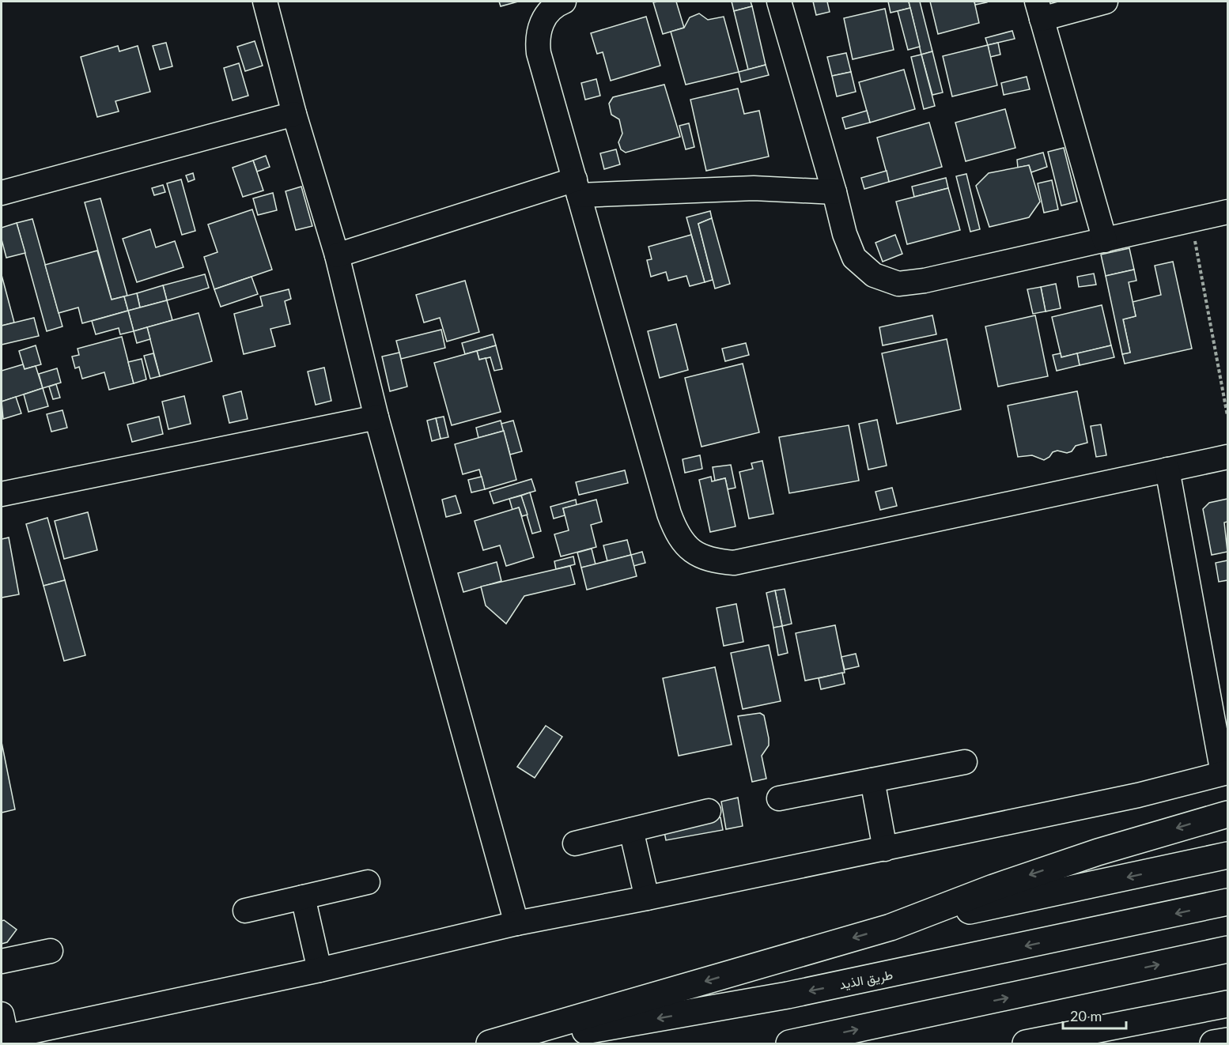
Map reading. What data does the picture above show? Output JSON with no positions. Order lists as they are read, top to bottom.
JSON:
{
  "streets": {
    "highway": ["طريق الذيد"]
  },
  "scale_bar": "20 m"
}
